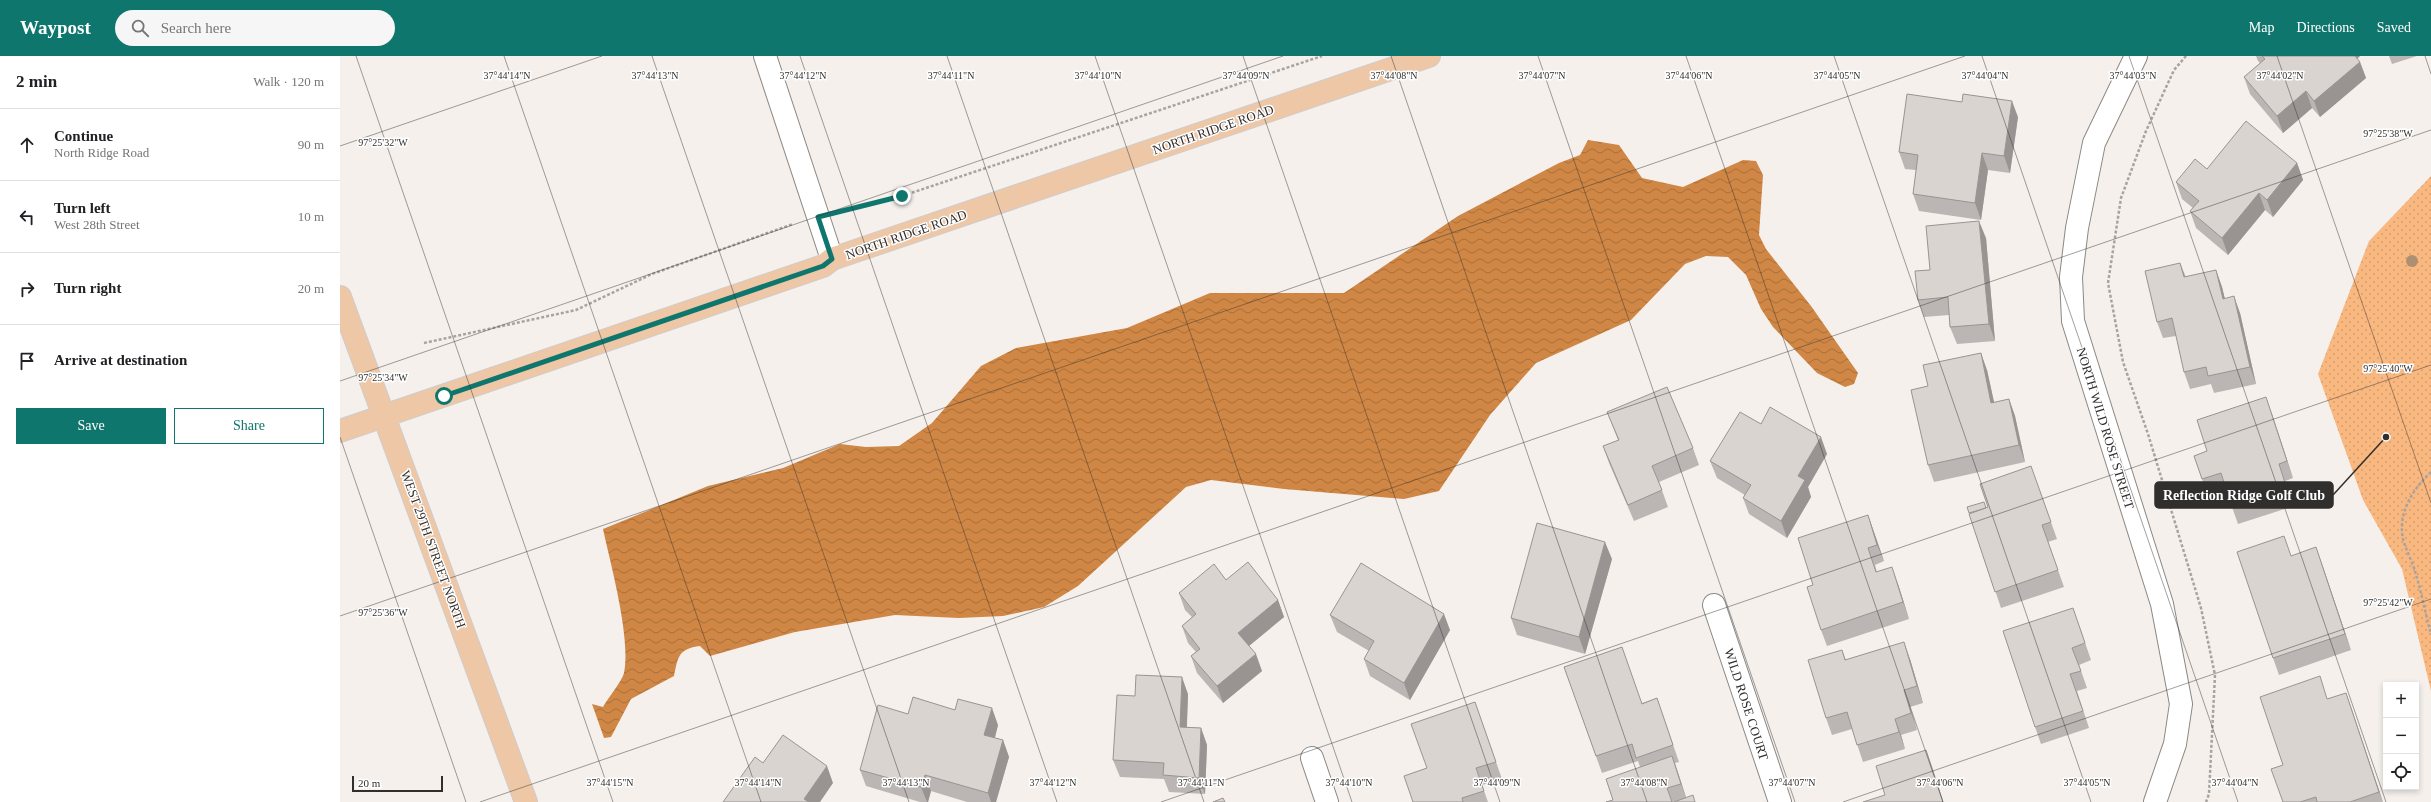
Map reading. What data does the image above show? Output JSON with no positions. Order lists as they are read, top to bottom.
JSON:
{
  "streets": {
    "main road": ["NORTH RIDGE ROAD", "WEST 29TH STREET NORTH"],
    "street": ["NORTH WILD ROSE STREET", "WILD ROSE COURT"]
  },
  "crossings": [
    ["NORTH RIDGE ROAD", "WEST 29TH STREET NORTH"]
  ],
  "places": ["Reflection Ridge Golf Club"],
  "scale_bar": "20 m",
  "page": {
    "header": "Waypost",
    "search": "Search here",
    "nav": ["Map", "Directions", "Saved"],
    "heading": ["2 min", "Walk · 120 m"],
    "list": [
      ["Continue", "North Ridge Road", "90 m"],
      ["Turn left", "West 28th Street", "10 m"],
      ["Turn right", "20 m"],
      "Arrive at destination"
    ],
    "buttons": ["Save", "Share"],
    "map_buttons": ["+", "−"],
    "scale": "20 m"
  },
  "coordinates": [
    "37°44'04\"N",
    "37°44'14\"N",
    "37°44'13\"N",
    "37°44'12\"N",
    "37°44'11\"N",
    "37°44'10\"N",
    "37°44'09\"N",
    "37°44'08\"N",
    "37°44'07\"N",
    "37°44'06\"N",
    "37°44'05\"N",
    "37°44'03\"N",
    "37°44'02\"N",
    "97°25'38\"W",
    "97°25'32\"W",
    "97°25'40\"W",
    "97°25'34\"W",
    "97°25'42\"W",
    "97°25'36\"W",
    "37°44'15\"N"
  ]
}
